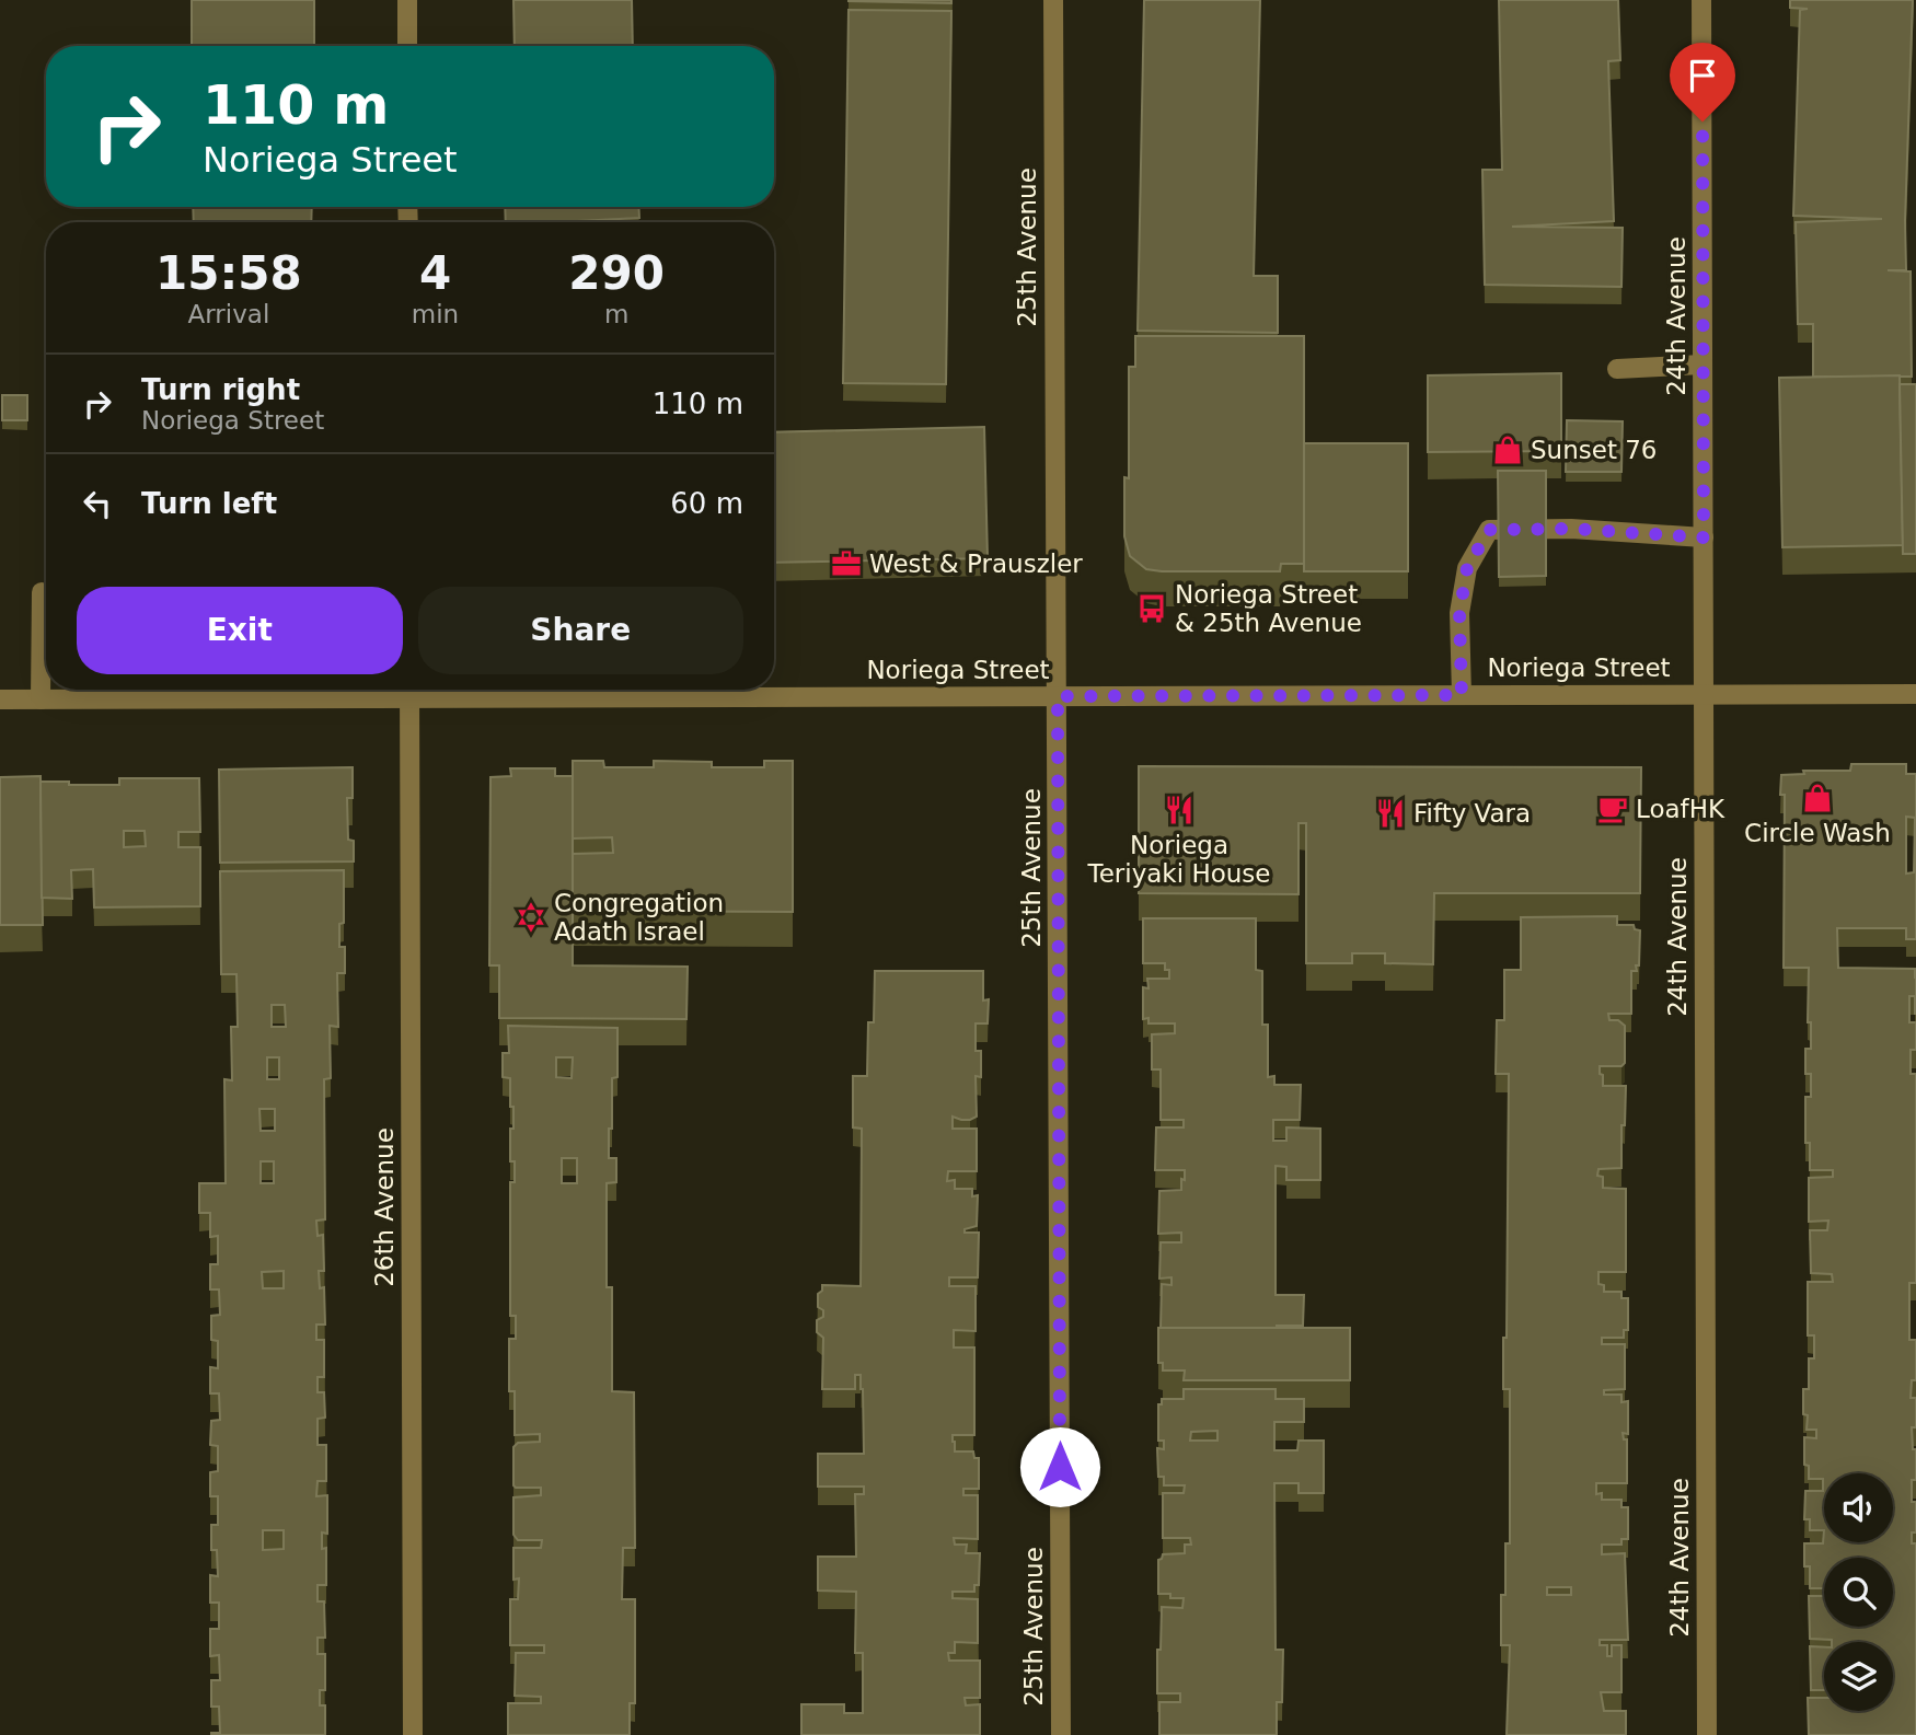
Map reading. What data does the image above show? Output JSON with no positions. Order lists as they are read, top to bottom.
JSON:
{
  "streets": {
    "street": [
      "25th Avenue",
      "24th Avenue",
      "Noriega Street",
      "26th Avenue"
    ]
  },
  "crossings": [
    ["25th Avenue", "Noriega Street"],
    ["24th Avenue", "Noriega Street"],
    ["Noriega Street", "26th Avenue"]
  ],
  "places": {
    "shop": ["Sunset 76", "Circle Wash"],
    "office": ["West & Prauszler"],
    "bus stop": ["Noriega Street & 25th Avenue"],
    "cafe": ["LoafHK"],
    "restaurant": ["Noriega Teriyaki House", "Fifty Vara"],
    "synagogue": ["Congregation Adath Israel"]
  },
  "page": {
    "turn": ["110 m", "Noriega Street"],
    "eta": [
      "15:58",
      "Arrival",
      "4",
      "min",
      "290",
      "m"
    ],
    "list": [
      {
        "name": "Turn right",
        "note": "Noriega Street",
        "value": "110 m"
      },
      {
        "name": "Turn left",
        "value": "60 m"
      }
    ],
    "buttons": ["Exit", "Share"]
  }
}
